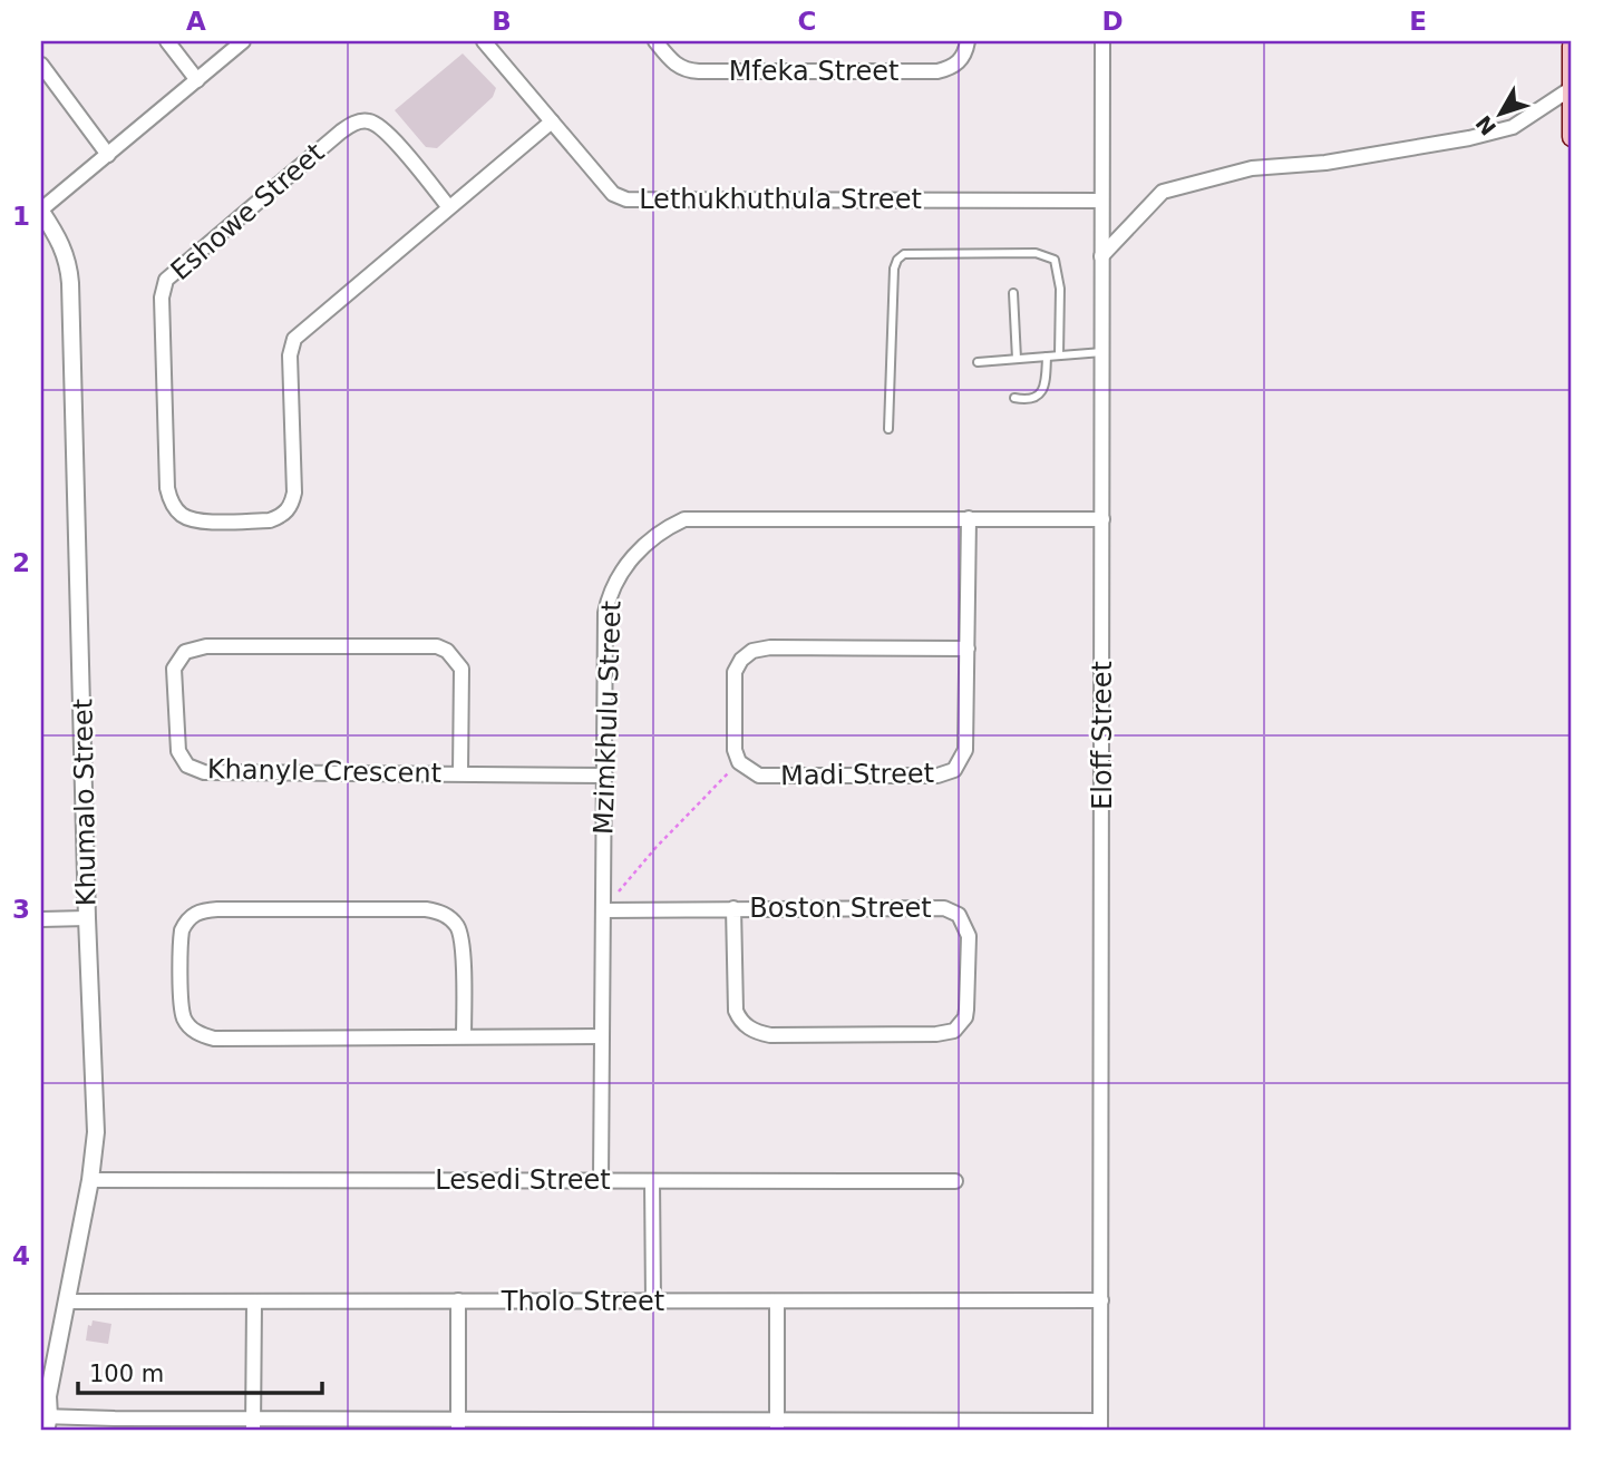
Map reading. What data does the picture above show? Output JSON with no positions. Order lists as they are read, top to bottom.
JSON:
{
  "streets": {
    "street": [
      "Mfeka Street",
      "Lethukhuthula Street",
      "Eshowe Street",
      "Mzimkhulu Street",
      "Eloff Street",
      "Khanyle Crescent",
      "Madi Street",
      "Khumalo Street",
      "Boston Street",
      "Lesedi Street",
      "Tholo Street"
    ]
  },
  "crossings": [
    ["Lethukhuthula Street", "Eshowe Street"],
    ["Lethukhuthula Street", "Eloff Street"],
    ["Mzimkhulu Street", "Eloff Street"],
    ["Mzimkhulu Street", "Khanyle Crescent"],
    ["Mzimkhulu Street", "Madi Street"],
    ["Mzimkhulu Street", "Boston Street"],
    ["Mzimkhulu Street", "Lesedi Street"],
    ["Eloff Street", "Tholo Street"],
    ["Khumalo Street", "Lesedi Street"],
    ["Khumalo Street", "Tholo Street"]
  ],
  "scale_bar": "100 m",
  "north": "bottom left",
  "grid": {
    "columns": [
      "A",
      "B",
      "C",
      "D",
      "E"
    ],
    "rows": [
      "1",
      "2",
      "3",
      "4"
    ]
  }
}
